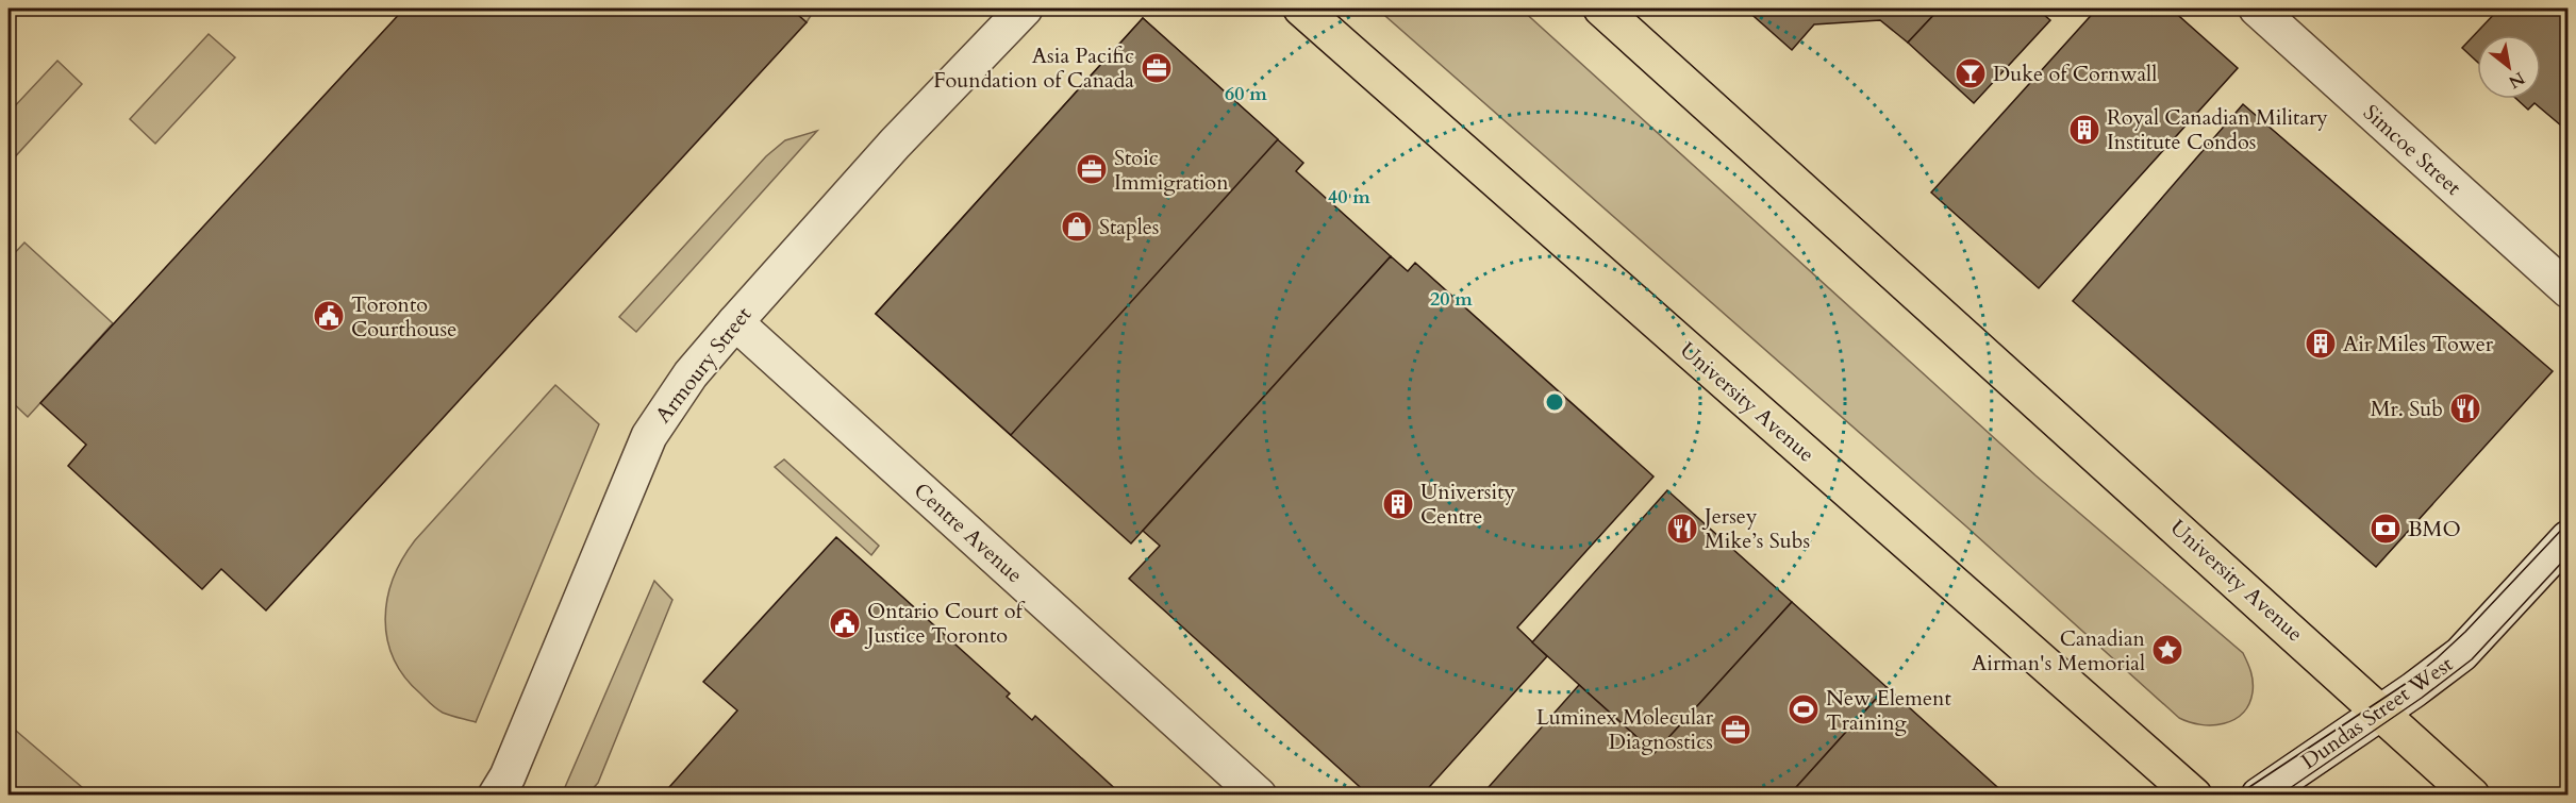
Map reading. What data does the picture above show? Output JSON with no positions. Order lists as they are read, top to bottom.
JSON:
{
  "streets": {
    "main road": ["University Avenue"],
    "street": [
      "Simcoe Street",
      "Armoury Street",
      "Centre Avenue",
      "Dundas Street West"
    ]
  },
  "crossings": [
    ["Armoury Street", "Centre Avenue"],
    ["University Avenue", "Dundas Street West"]
  ],
  "places": {
    "office": ["Asia Pacific Foundation of Canada", "Stoic Immigration", "Luminex Molecular Diagnostics"],
    "bar": ["Duke of Cornwall"],
    "building": ["Royal Canadian Military Institute Condos", "Air Miles Tower", "University Centre"],
    "shop": ["Staples"],
    "public building": ["Toronto Courthouse", "Ontario Court of Justice Toronto"],
    "restaurant": ["Mr. Sub", "Jersey Mike’s Subs"],
    "bank": ["BMO"],
    "place": ["Canadian Airman's Memorial"],
    "sports": ["New Element Training"]
  },
  "north": "bottom right",
  "rings": ["60 m", "40 m", "20 m"]
}
